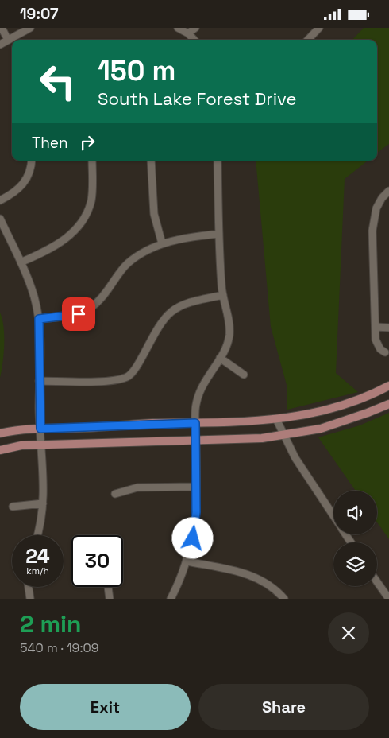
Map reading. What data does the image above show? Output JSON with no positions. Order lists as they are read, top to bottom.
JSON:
{
  "page": {
    "status": "19:07",
    "turn": ["150 m", "South Lake Forest Drive"],
    "then": "Then",
    "speed": "24 km/h",
    "limit": "30",
    "heading": ["2 min", "540 m · 19:09"],
    "buttons": ["Exit", "Share"]
  }
}
